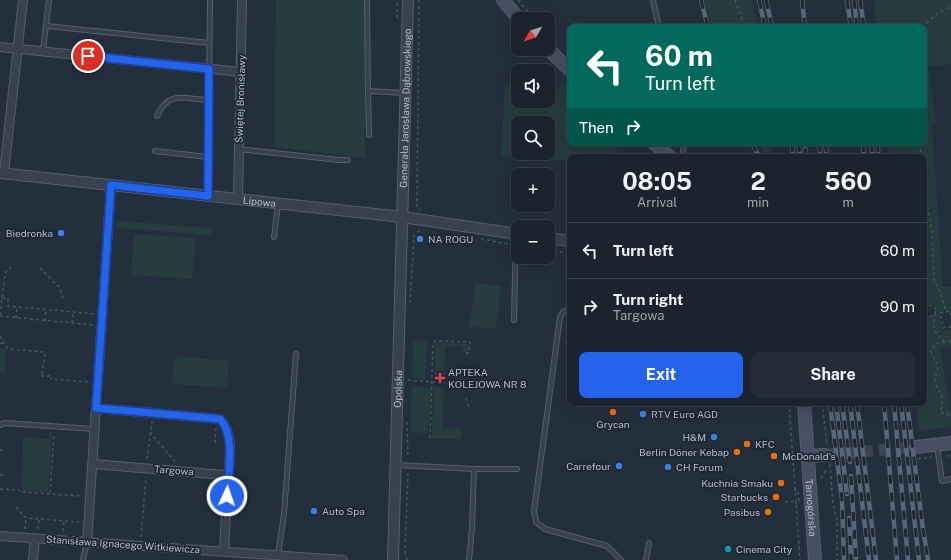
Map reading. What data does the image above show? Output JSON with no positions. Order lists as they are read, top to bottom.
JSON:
{
  "streets": {
    "main road": ["Tarnogórska"],
    "street": [
      "Świętej Bronisławy",
      "Generała Jarosława Dąbrowskiego",
      "Lipowa",
      "Opolska",
      "Targowa",
      "Stanisława Ignacego Witkiewicza"
    ]
  },
  "crossings": [
    ["Świętej Bronisławy", "Lipowa"],
    ["Generała Jarosława Dąbrowskiego", "Lipowa"],
    ["Generała Jarosława Dąbrowskiego", "Opolska"],
    ["Lipowa", "Opolska"]
  ],
  "places": {
    "other": [
      "Biedronka",
      "NA ROGU",
      "Grycan",
      "RTV Euro AGD",
      "H&M",
      "KFC",
      "Berlin Döner Kebap",
      "McDonald's",
      "Carrefour",
      "CH Forum",
      "Kuchnia Smaku",
      "Starbucks",
      "Auto Spa",
      "Pasibus",
      "Cinema City"
    ],
    "health": ["APTEKA KOLEJOWA NR 8"]
  },
  "north": "bottom left",
  "page": {
    "map_buttons": ["+", "−"],
    "turn": ["60 m", "Turn left"],
    "then": "Then",
    "eta": [
      "08:05",
      "Arrival",
      "2",
      "min",
      "560",
      "m"
    ],
    "list": [
      {
        "name": "Turn left",
        "value": "60 m"
      },
      {
        "name": "Turn right",
        "note": "Targowa",
        "value": "90 m"
      }
    ],
    "buttons": ["Exit", "Share"]
  }
}
